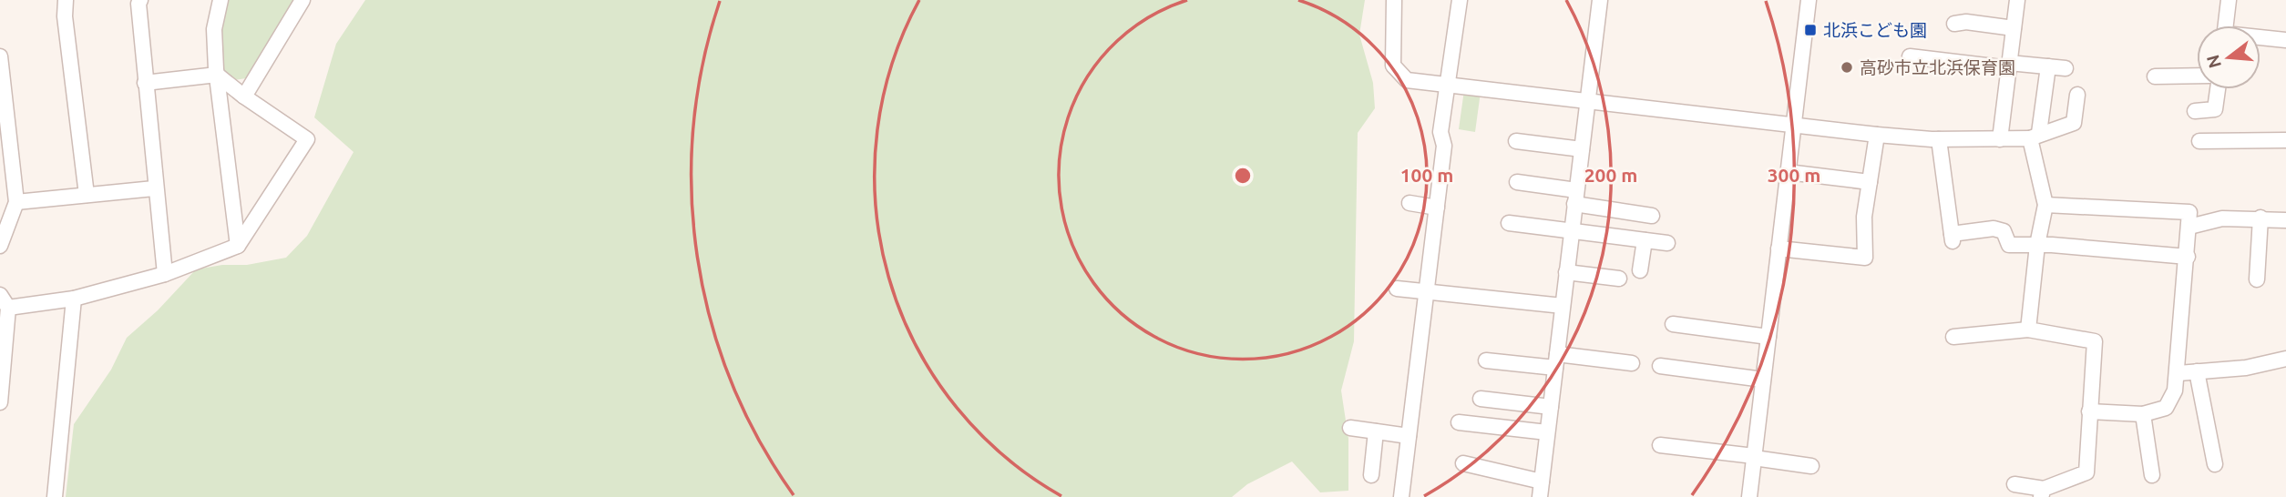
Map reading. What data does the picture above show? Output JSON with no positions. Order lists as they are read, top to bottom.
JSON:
{
  "places": {
    "transit": ["北浜こども園"],
    "other": ["高砂市立北浜保育園"]
  },
  "north": "left",
  "rings": ["100 m", "200 m", "300 m"]
}
